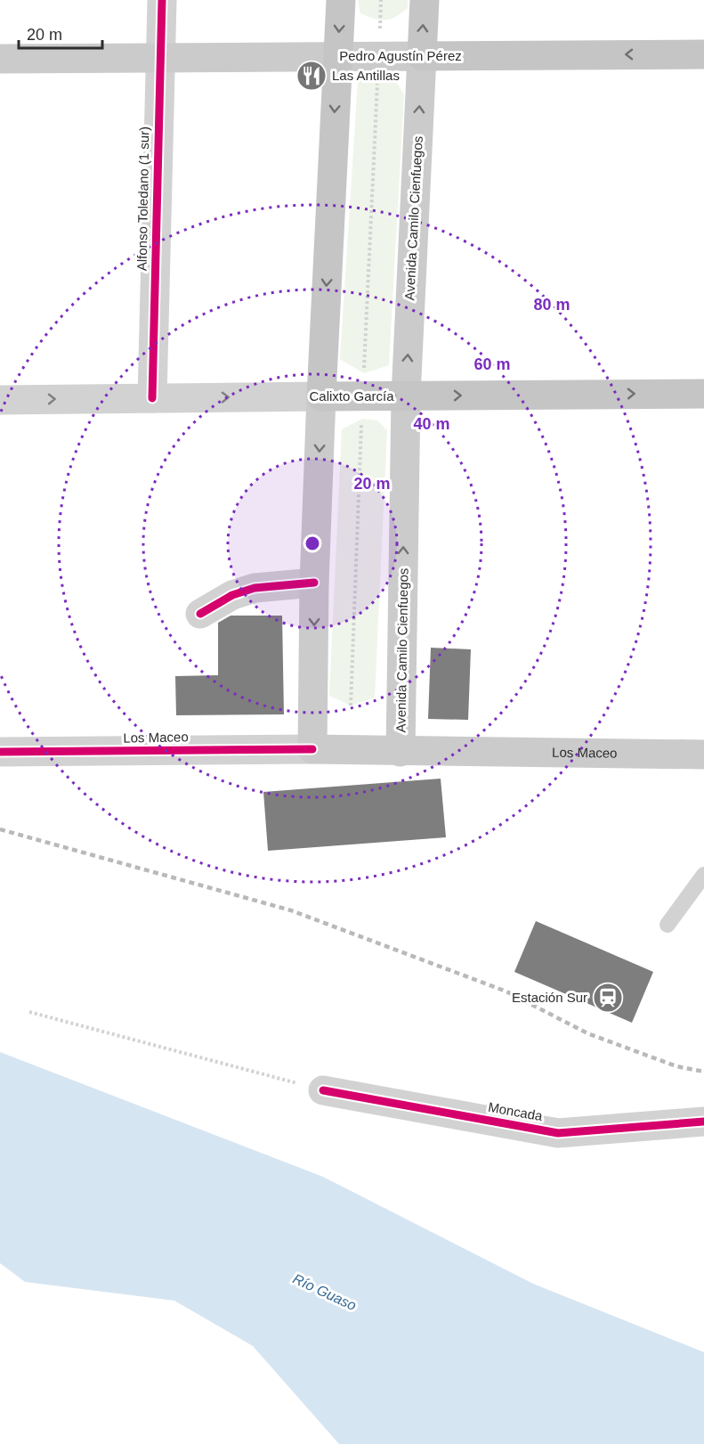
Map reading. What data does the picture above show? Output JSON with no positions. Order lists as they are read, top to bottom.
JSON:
{
  "streets": {
    "main road": [
      "Pedro Agustín Pérez",
      "Avenida Camilo Cienfuegos",
      "Calixto García",
      "Los Maceo"
    ],
    "street": ["Alfonso Toledano (1 sur)", "Moncada"]
  },
  "crossings": [
    ["Pedro Agustín Pérez", "Alfonso Toledano (1 sur)"],
    ["Pedro Agustín Pérez", "Avenida Camilo Cienfuegos"],
    ["Alfonso Toledano (1 sur)", "Calixto García"],
    ["Avenida Camilo Cienfuegos", "Calixto García"],
    ["Avenida Camilo Cienfuegos", "Los Maceo"]
  ],
  "one_way": ["Pedro Agustín Pérez", "Calixto García"],
  "water": ["Río Guaso"],
  "places": {
    "restaurant": ["Las Antillas"],
    "station": ["Estación Sur"]
  },
  "scale_bar": "20 m",
  "rings": [
    "80 m",
    "60 m",
    "40 m",
    "20 m"
  ]
}
